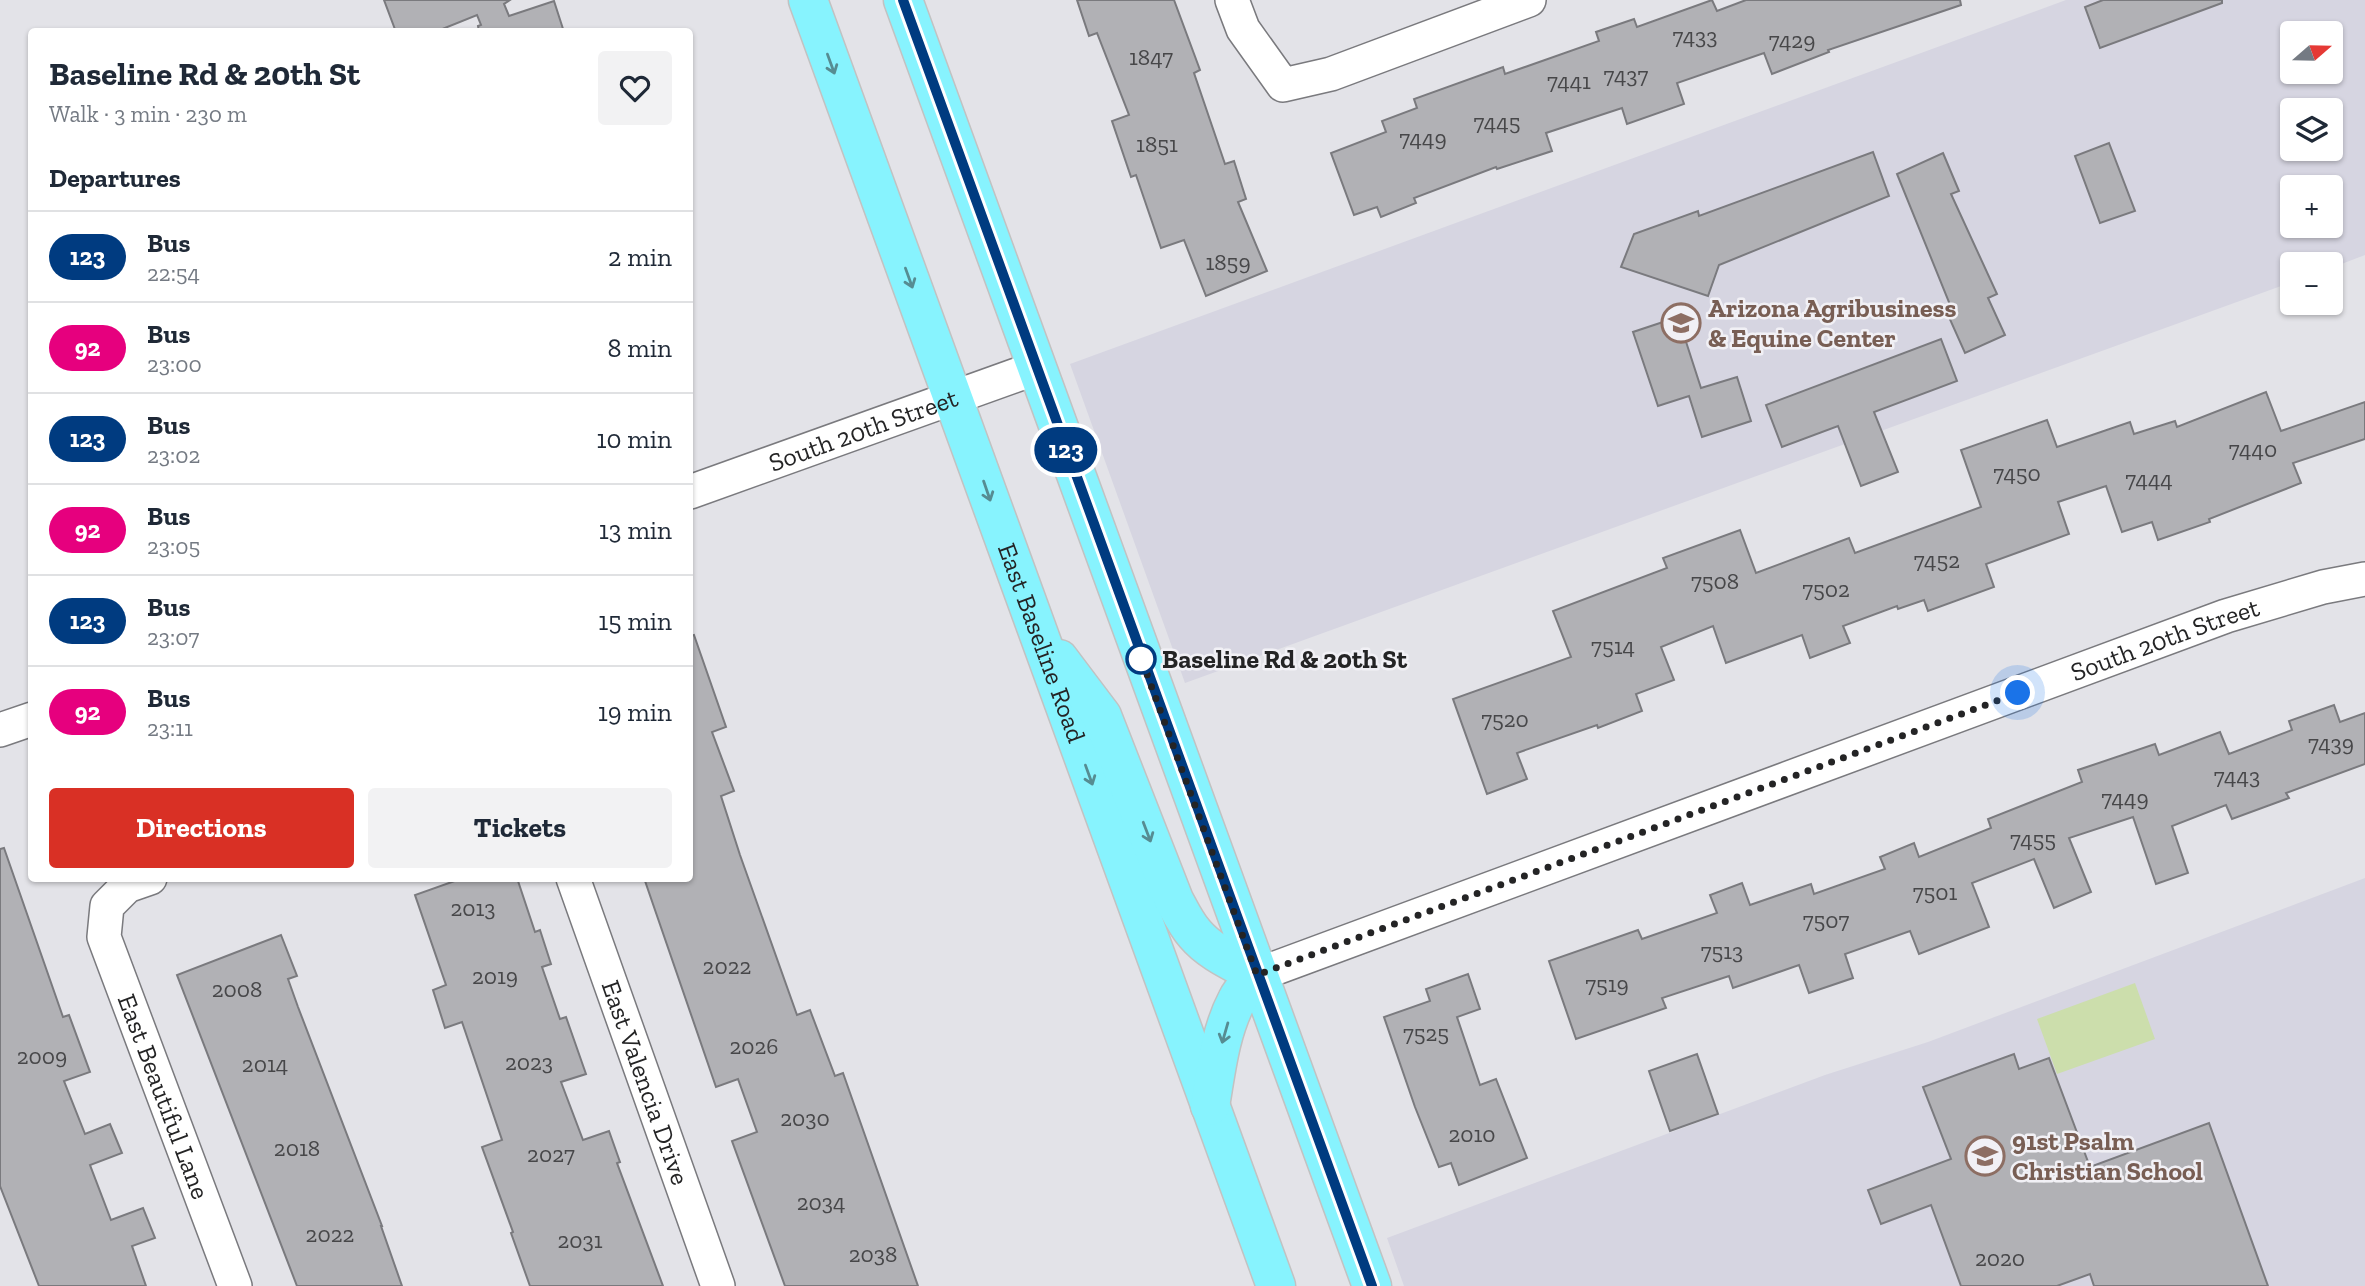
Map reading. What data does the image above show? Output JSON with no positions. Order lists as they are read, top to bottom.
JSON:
{
  "streets": {
    "main road": ["East Baseline Road"],
    "street": ["South 20th Street", "East Valencia Drive", "East Beautiful Lane"]
  },
  "crossings": [
    ["South 20th Street", "East Baseline Road"]
  ],
  "places": {
    "school or university": ["Arizona Agribusiness & Equine Center", "91st Psalm Christian School"],
    "other": ["Baseline Rd & 20th St"]
  },
  "lines": ["bus line 123"],
  "house_numbers": [
    "7433",
    "7429",
    "1847",
    "7437",
    "7441",
    "7445",
    "7449",
    "1851",
    "1859",
    "7440",
    "7450",
    "7444",
    "7452",
    "7508",
    "7502",
    "7514",
    "7520",
    "7439",
    "7443",
    "7449",
    "7455",
    "7501",
    "2013",
    "7507",
    "7513",
    "2022",
    "2019",
    "7519",
    "2008",
    "7525",
    "2026",
    "2009",
    "2023",
    "2014",
    "2030",
    "2010",
    "2018",
    "2027",
    "2034",
    "2022",
    "2031",
    "2038",
    "2020"
  ],
  "north": "right",
  "page": {
    "on_map": "123",
    "map_buttons": ["+", "−"],
    "heading": [
      ["Baseline Rd & 20th St", "Walk · 3 min · 230 m"],
      "Departures"
    ],
    "list": [
      {
        "mark": "123",
        "name": "Bus",
        "note": "22:54",
        "value": "2 min"
      },
      {
        "mark": "92",
        "name": "Bus",
        "note": "23:00",
        "value": "8 min"
      },
      {
        "mark": "123",
        "name": "Bus",
        "note": "23:02",
        "value": "10 min"
      },
      {
        "mark": "92",
        "name": "Bus",
        "note": "23:05",
        "value": "13 min"
      },
      {
        "mark": "123",
        "name": "Bus",
        "note": "23:07",
        "value": "15 min"
      },
      {
        "mark": "92",
        "name": "Bus",
        "note": "23:11",
        "value": "19 min"
      }
    ],
    "buttons": ["Directions", "Tickets"]
  }
}
